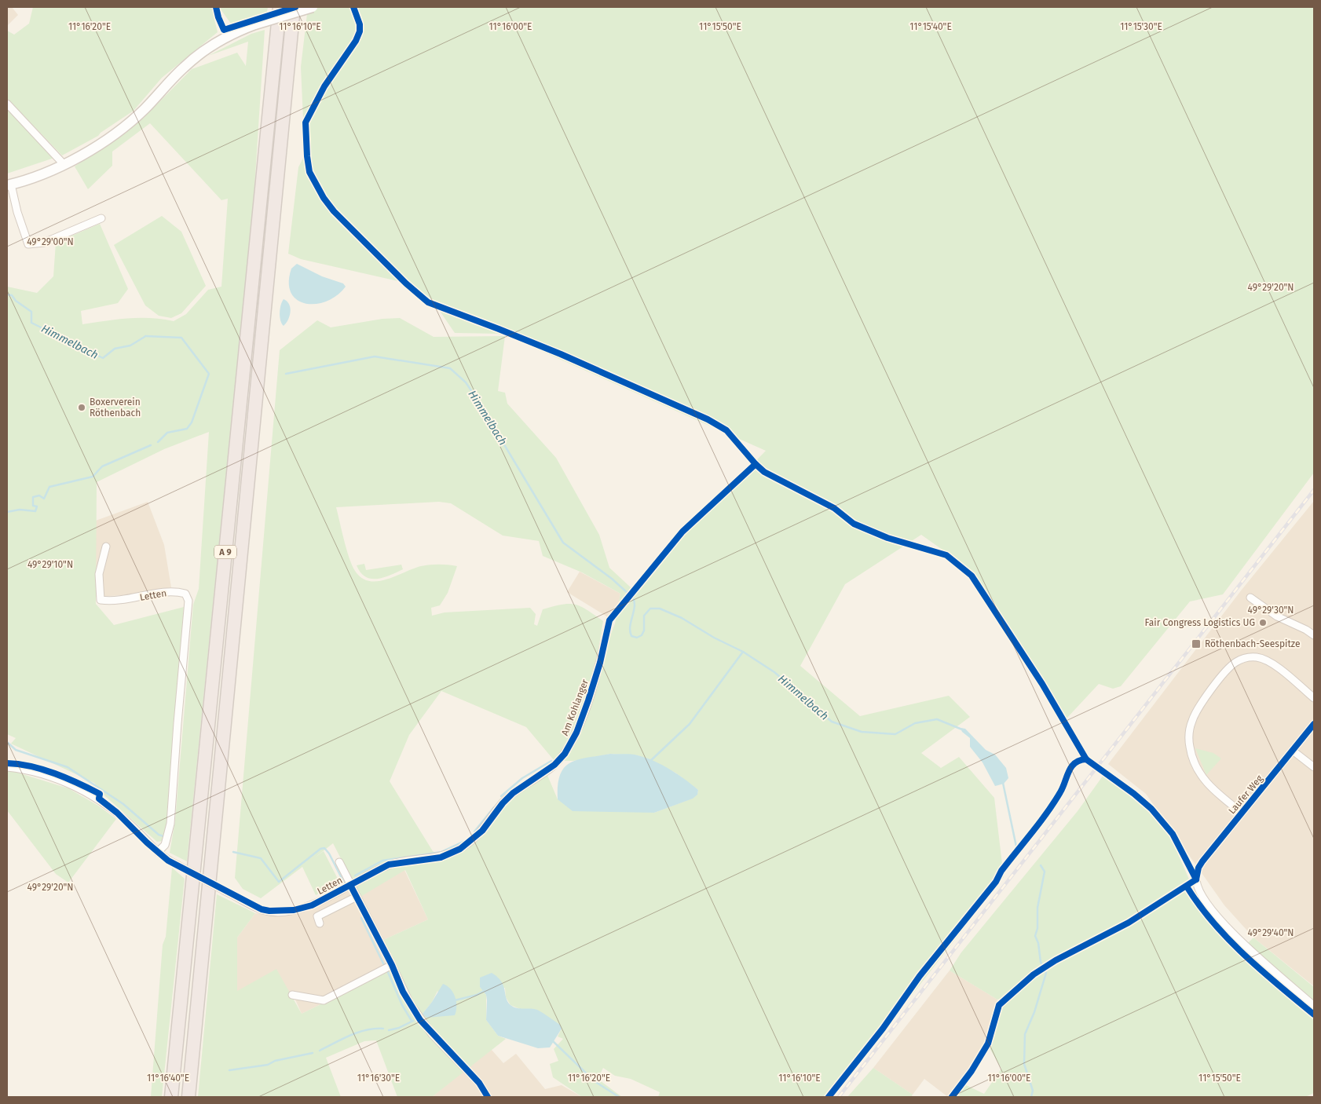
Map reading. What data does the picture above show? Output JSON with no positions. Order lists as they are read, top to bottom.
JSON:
{
  "streets": {
    "highway": ["A 9"],
    "street": ["Letten", "Am Kohlanger", "Laufer Weg"]
  },
  "crossings": [
    ["Letten", "Am Kohlanger"]
  ],
  "water": ["Himmelbach"],
  "places": {
    "other": ["Boxerverein Röthenbach", "Fair Congress Logistics UG"],
    "transit": ["Röthenbach-Seespitze"]
  },
  "coordinates": [
    "11°16'20\"E",
    "11°16'10\"E",
    "11°16'00\"E",
    "11°15'50\"E",
    "11°15'40\"E",
    "11°15'30\"E",
    "49°29'00\"N",
    "49°29'20\"N",
    "49°29'10\"N",
    "49°29'30\"N",
    "49°29'40\"N",
    "11°16'40\"E",
    "11°16'30\"E"
  ]
}
